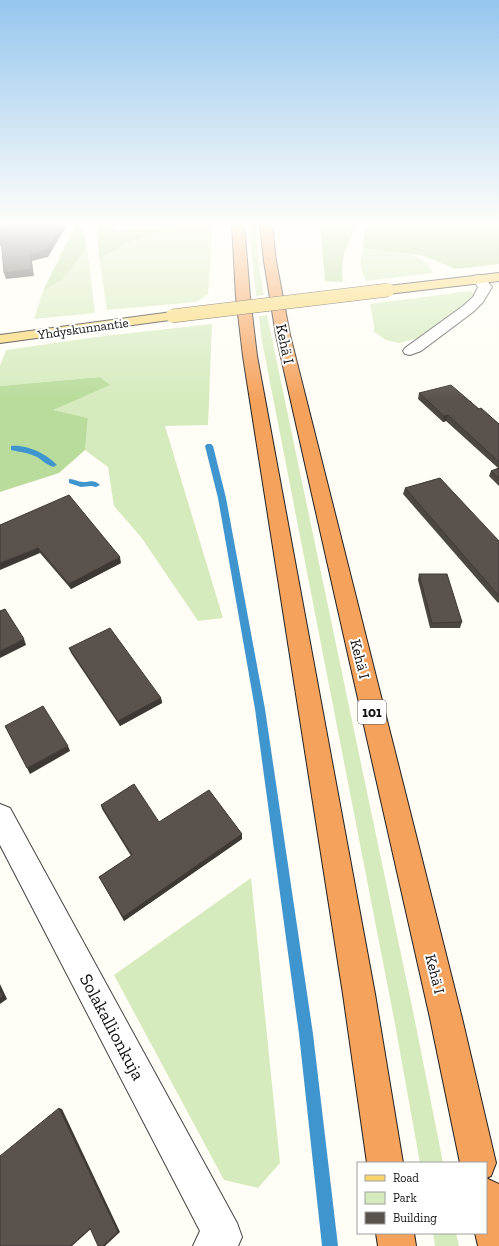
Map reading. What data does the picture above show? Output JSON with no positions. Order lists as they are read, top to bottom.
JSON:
{
  "streets": {
    "highway": ["Kehä I", "101"],
    "main road": ["Yhdyskunnantie"],
    "street": ["Solakallionkuja"]
  },
  "legend": ["Road", "Park", "Building"]
}
